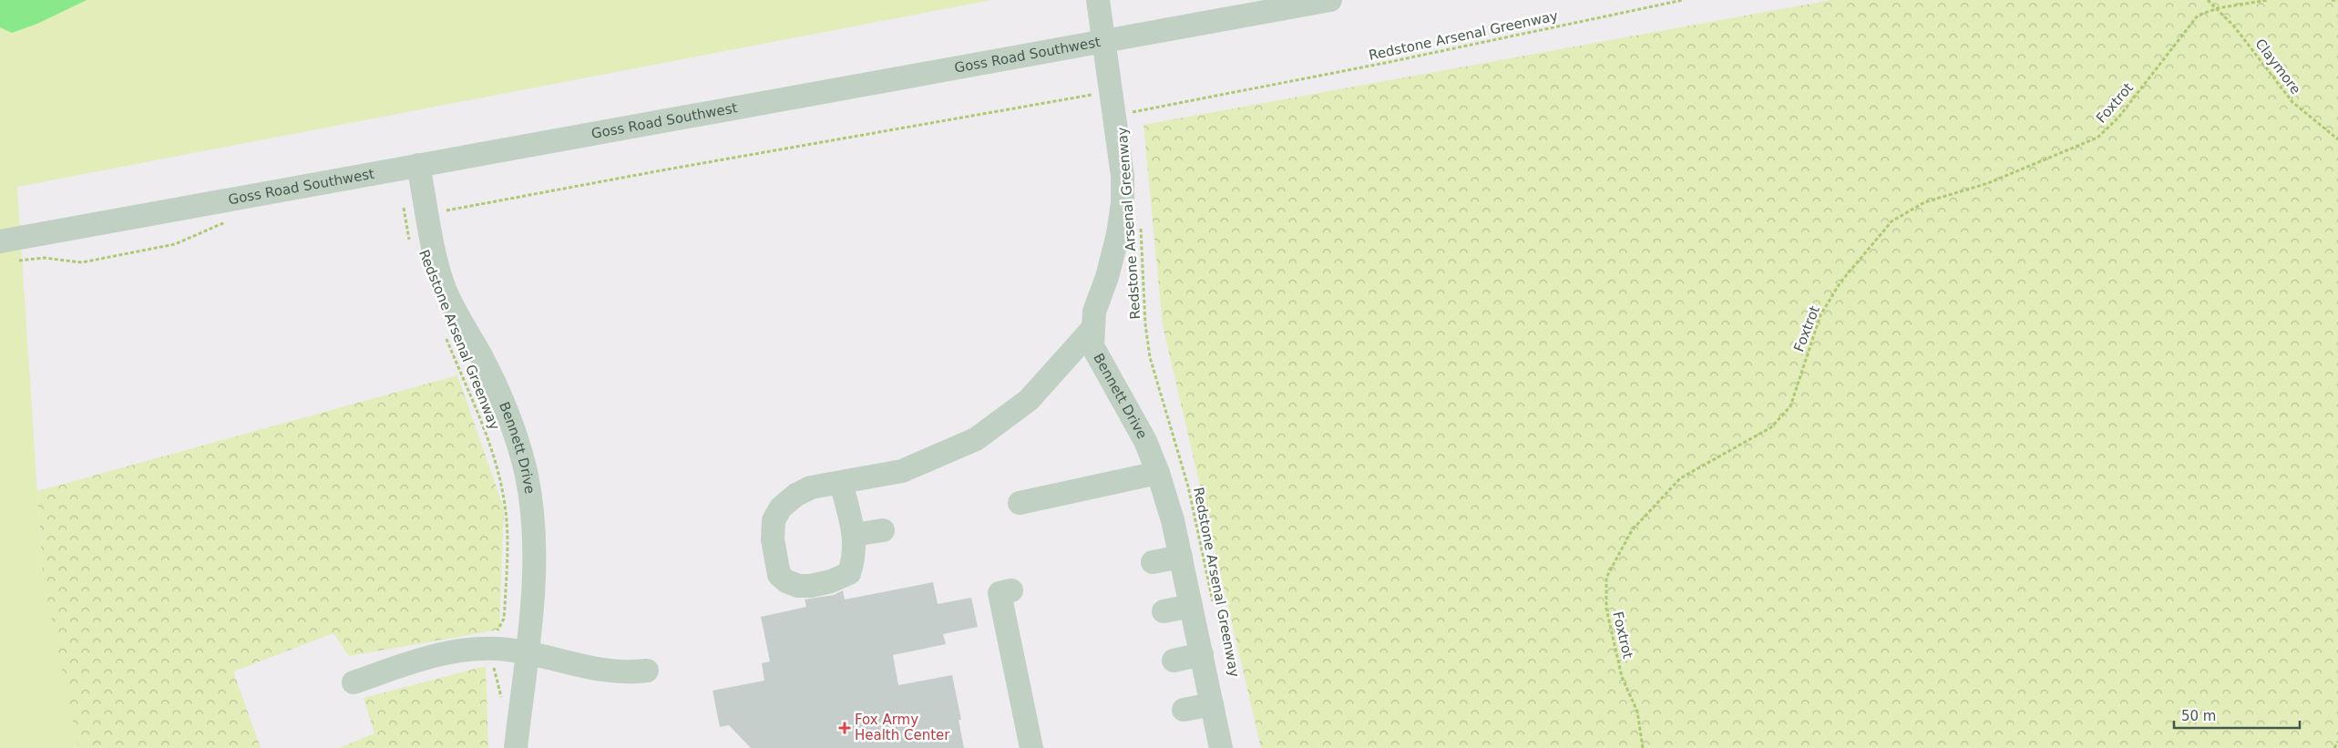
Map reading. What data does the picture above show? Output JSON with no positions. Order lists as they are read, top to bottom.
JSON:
{
  "streets": {
    "street": ["Goss Road Southwest", "Bennett Drive"],
    "path": ["Redstone Arsenal Greenway", "Claymore", "Foxtrot"]
  },
  "crossings": [
    ["Redstone Arsenal Greenway", "Bennett Drive"],
    ["Goss Road Southwest", "Bennett Drive"],
    ["Claymore", "Foxtrot"]
  ],
  "places": {
    "health": ["Fox Army Health Center"]
  },
  "scale_bar": "50 m"
}
